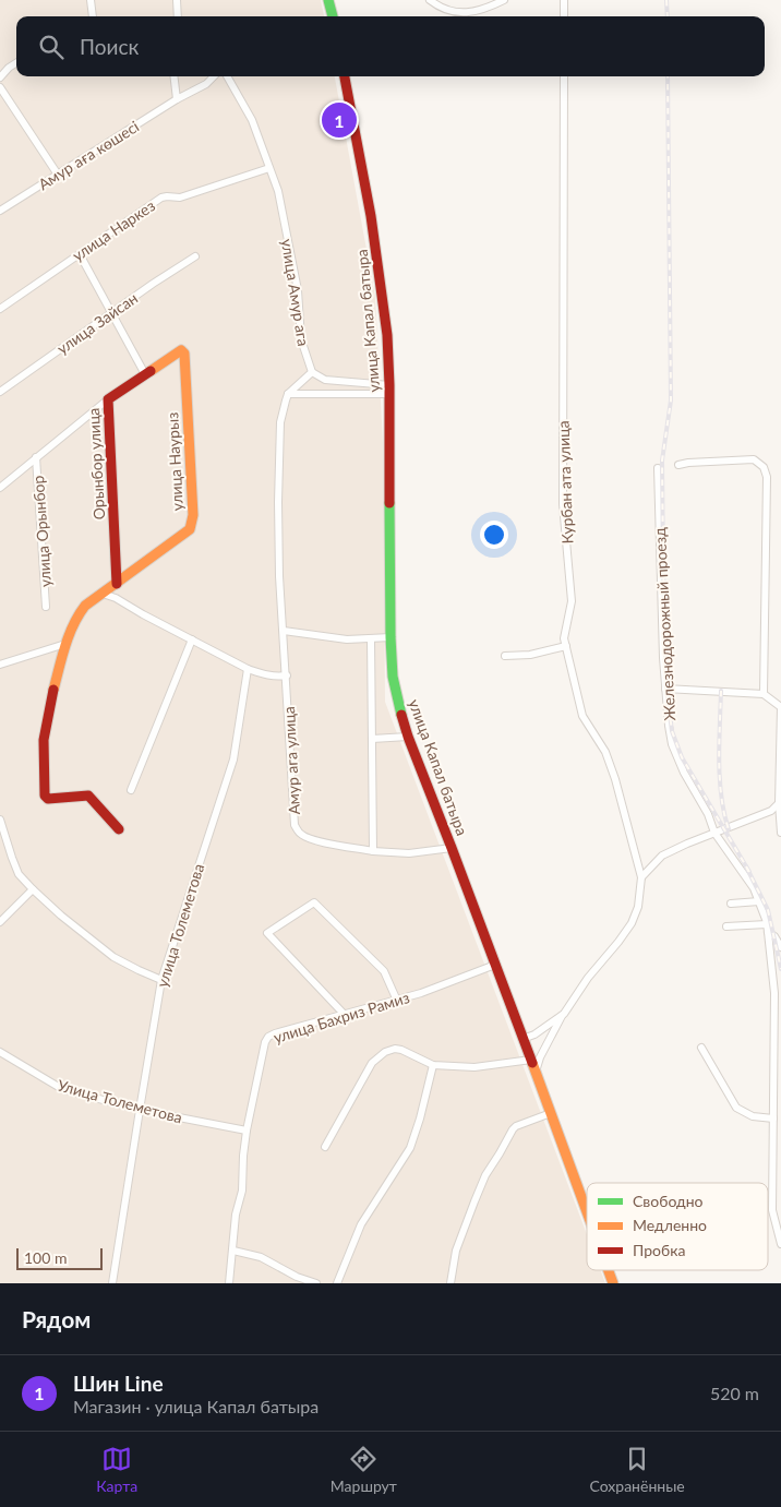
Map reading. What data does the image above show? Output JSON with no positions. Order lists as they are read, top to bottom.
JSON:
{
  "streets": {
    "main road": ["улица Капал батыра", "улица Наурыз", "Орынбор улица"],
    "street": [
      "Амур аға көшесі",
      "улица Наркез",
      "улица Амур ага",
      "улица Зайсан",
      "Курбан ата улица",
      "улица Орынбор",
      "Железнодорожный проезд",
      "Амур ага улица",
      "улица Толеметова",
      "улица Бахриз Рамиз",
      "Улица Толеметова"
    ]
  },
  "crossings": [
    ["улица Наркез", "улица Амур ага"],
    ["улица Капал батыра", "Амур ага улица"],
    ["улица Капал батыра", "улица Бахриз Рамиз"],
    ["улица Наурыз", "Орынбор улица"],
    ["Орынбор улица", "улица Орынбор"],
    ["улица Толеметова", "Улица Толеметова"],
    ["улица Бахриз Рамиз", "Улица Толеметова"]
  ],
  "legend": ["Свободно", "Медленно", "Пробка"],
  "scale_bar": "100 m",
  "page": {
    "search": "Поиск",
    "pins": "1",
    "scale": "100 m",
    "heading": "Рядом",
    "list": [
      {
        "mark": "1",
        "name": "Шин Line",
        "note": "Магазин · улица Капал батыра",
        "value": "520 m"
      }
    ],
    "nav": ["Карта", "Маршрут", "Сохранённые"]
  }
}
